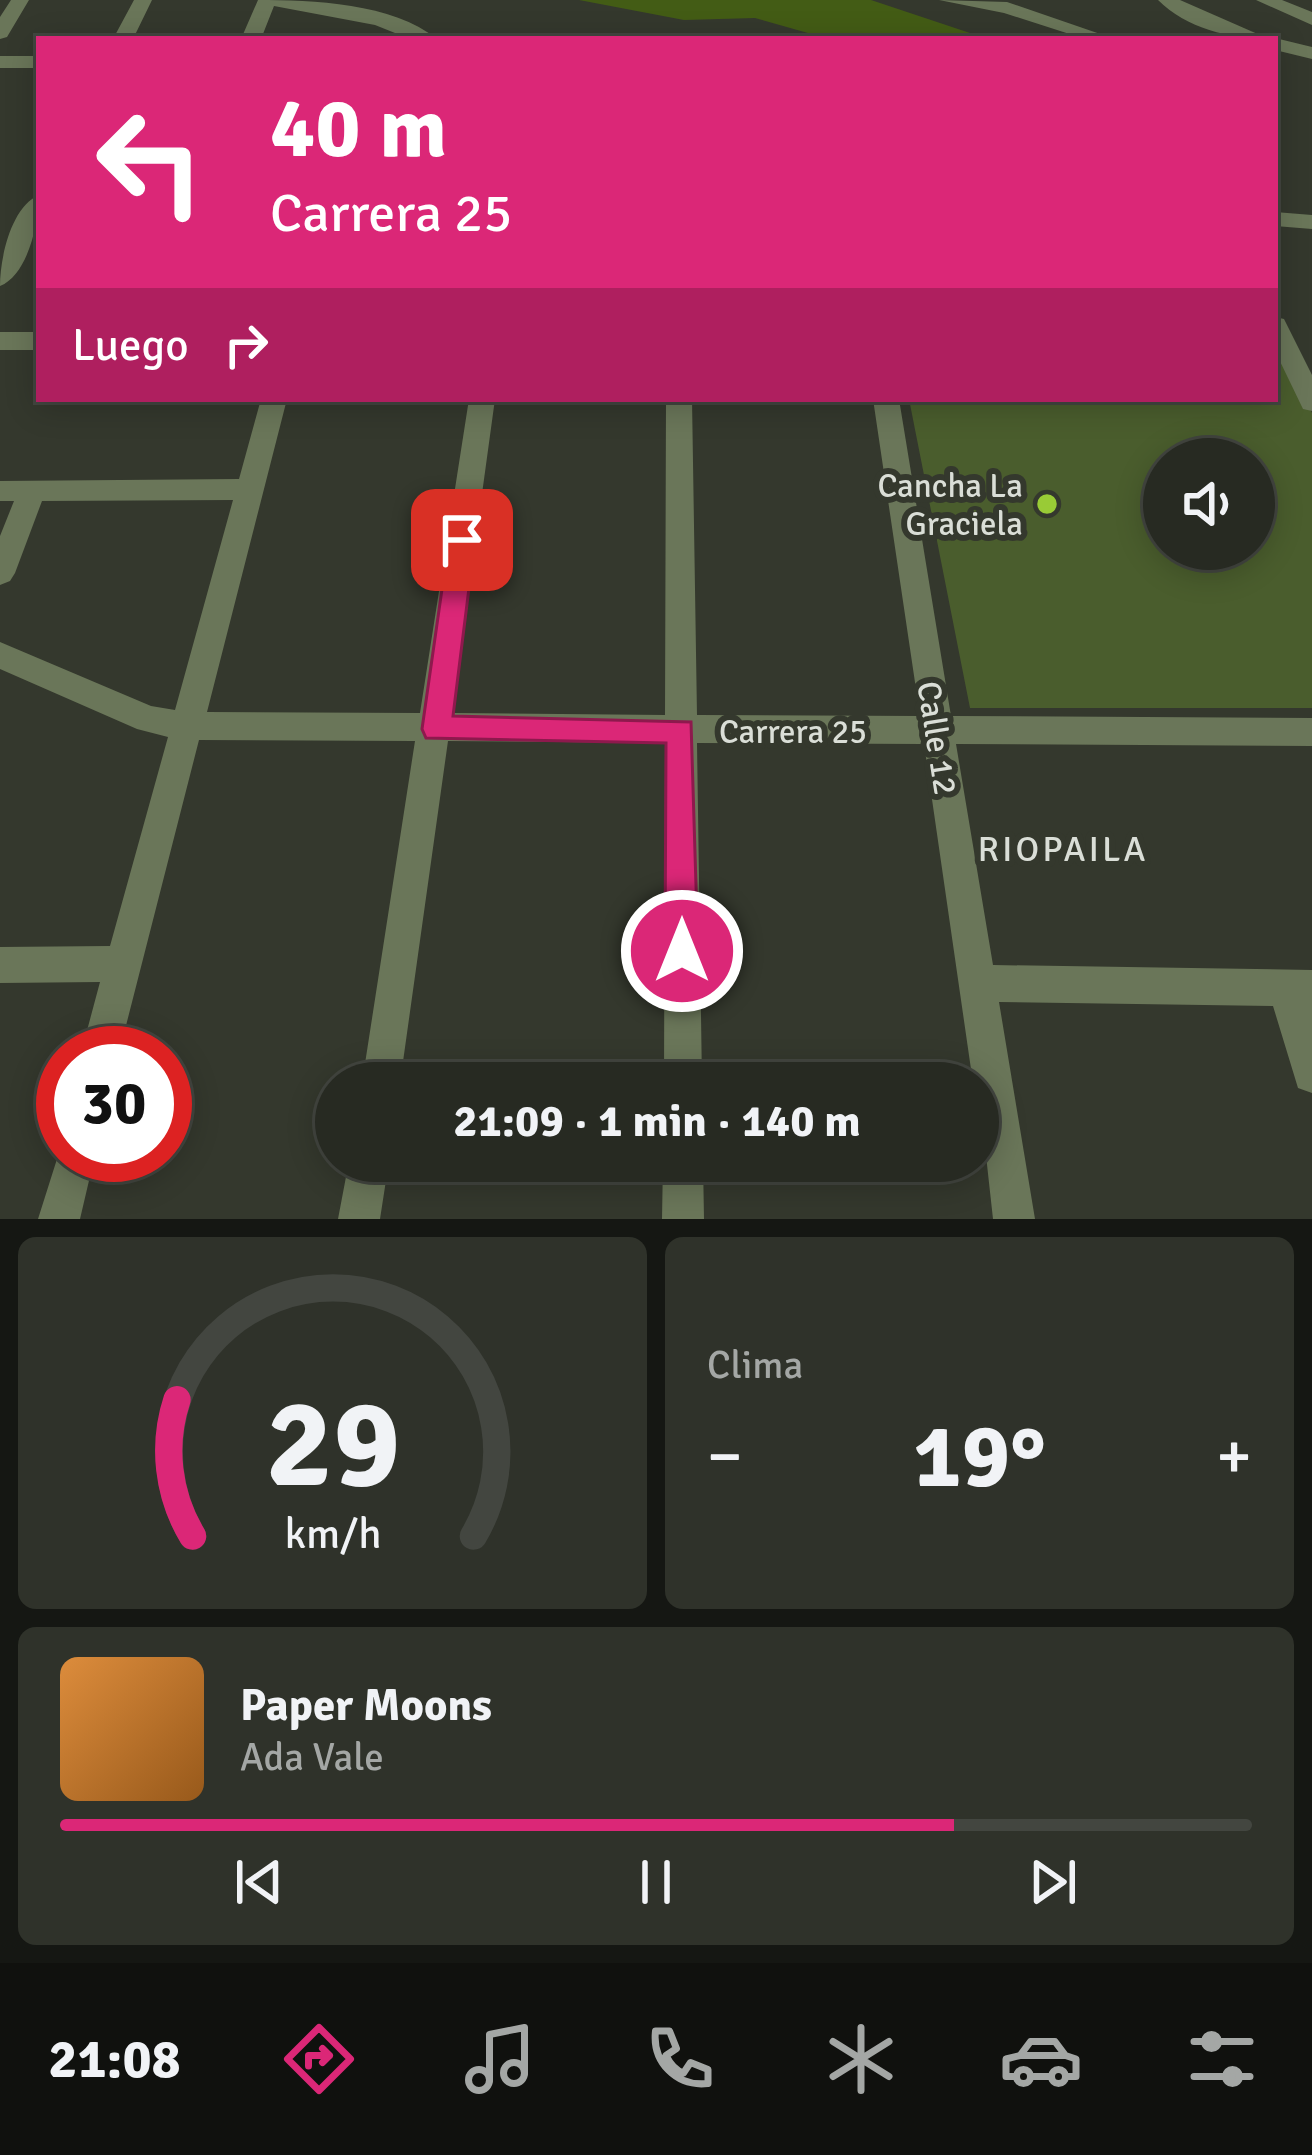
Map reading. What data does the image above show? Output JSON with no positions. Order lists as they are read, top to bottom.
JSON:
{
  "streets": {
    "street": ["Carrera 25", "Calle 12"]
  },
  "crossings": [
    ["Carrera 25", "Calle 12"]
  ],
  "districts": ["RIOPAILA"],
  "places": ["Cancha La Graciela"],
  "page": {
    "turn": ["40 m", "Carrera 25"],
    "then": "Luego",
    "limit": "30",
    "trip": "21:09 · 1 min · 140 m",
    "tile": "Clima",
    "heat": ["−", "19°", "+"],
    "song": ["Paper Moons", "Ada Vale"],
    "tabs": "21:08",
    "gauge": ["29", "km/h"]
  }
}
